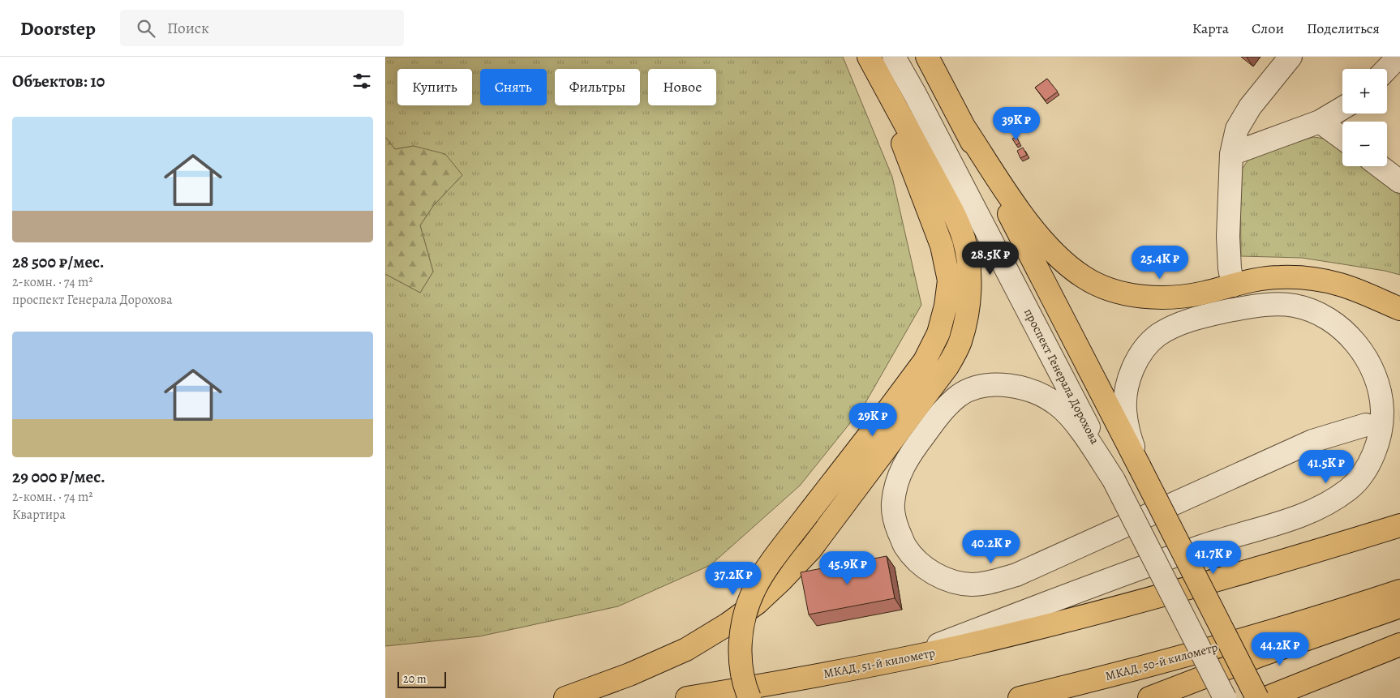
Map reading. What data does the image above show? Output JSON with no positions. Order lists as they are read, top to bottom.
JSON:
{
  "streets": {
    "main road": ["МКАД, 50-й километр", "МКАД, 51-й километр"],
    "street": ["проспект Генерала Дорохова"]
  },
  "scale_bar": "20 m",
  "page": {
    "header": "Doorstep",
    "search": "Поиск",
    "nav": ["Карта", "Слои", "Поделиться"],
    "heading": "Объектов: 10",
    "map_buttons": ["+", "−"],
    "chip": [
      "Купить",
      "Снять",
      "Фильтры",
      "Новое"
    ],
    "list": [
      {
        "name": "28 500 ₽/мес.",
        "note": "2-комн. · 74 m² · проспект Генерала Дорохова"
      },
      {
        "name": "29 000 ₽/мес.",
        "note": "2-комн. · 74 m² · Квартира"
      }
    ],
    "price": [
      "39K ₽",
      "28.5K ₽",
      "25.4K ₽",
      "29K ₽",
      "41.5K ₽",
      "40.2K ₽",
      "41.7K ₽",
      "45.9K ₽",
      "37.2K ₽",
      "44.2K ₽"
    ],
    "scale": "20 m"
  }
}
